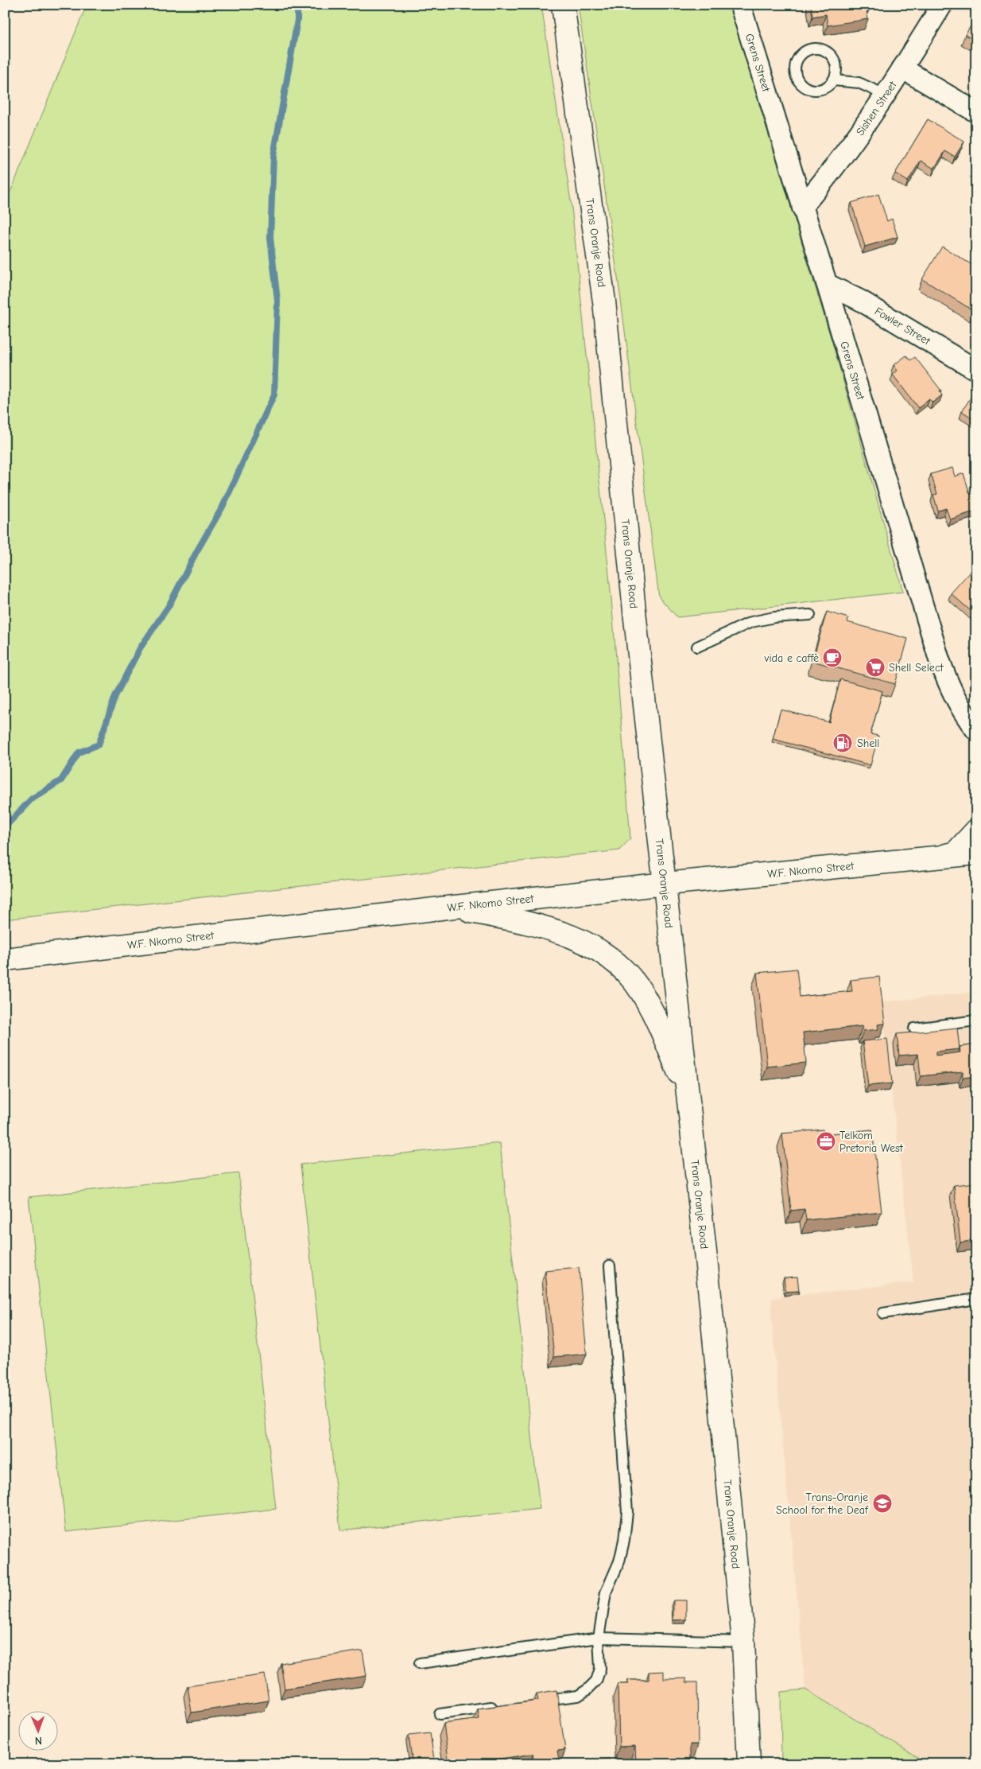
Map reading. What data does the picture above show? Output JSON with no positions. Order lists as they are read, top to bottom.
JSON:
{
  "streets": {
    "main road": ["Trans Oranje Road", "W.F. Nkomo Street"],
    "street": ["Grens Street", "Sishen Street", "Fowler Street"]
  },
  "crossings": [
    ["Grens Street", "Sishen Street"],
    ["Grens Street", "Fowler Street"],
    ["Trans Oranje Road", "W.F. Nkomo Street"]
  ],
  "places": {
    "cafe": ["vida e caffè"],
    "supermarket": ["Shell Select"],
    "fuel station": ["Shell"],
    "office": ["Telkom Pretoria West"],
    "school or university": ["Trans-Oranje School for the Deaf"]
  },
  "north": "bottom"
}
